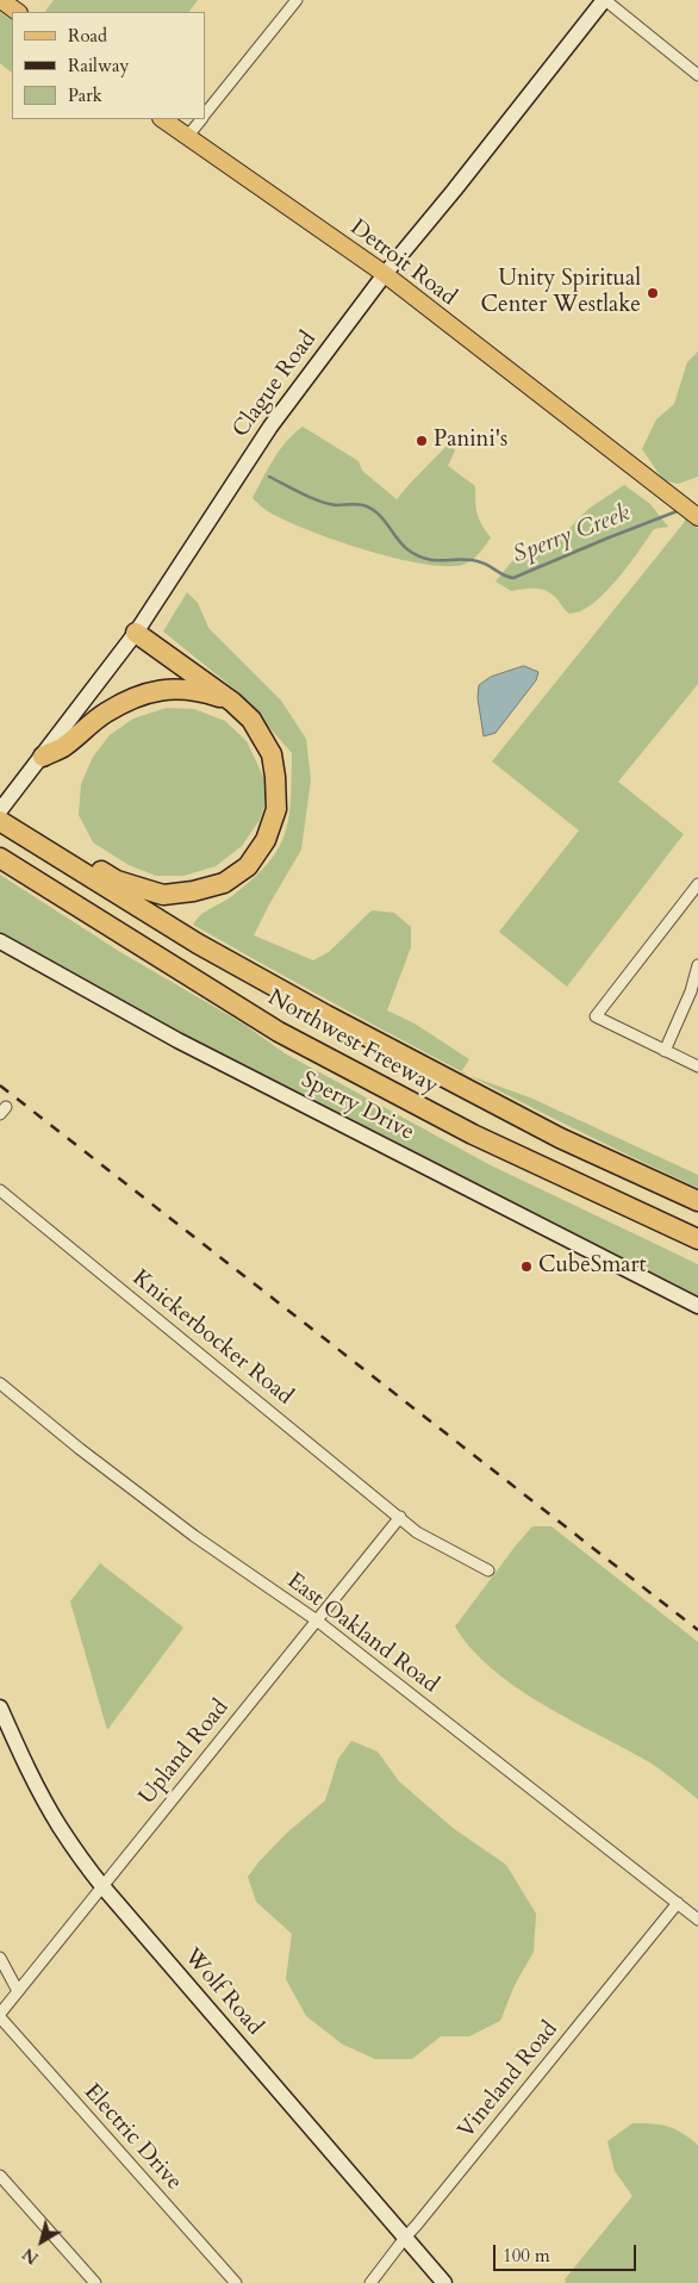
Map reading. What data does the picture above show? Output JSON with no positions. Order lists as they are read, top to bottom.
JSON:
{
  "streets": {
    "highway": ["Northwest Freeway"],
    "main road": ["Detroit Road"],
    "street": [
      "Clague Road",
      "Sperry Drive",
      "Knickerbocker Road",
      "East Oakland Road",
      "Upland Road",
      "Wolf Road",
      "Vineland Road",
      "Electric Drive"
    ]
  },
  "crossings": [
    ["Detroit Road", "Clague Road"],
    ["Knickerbocker Road", "Upland Road"],
    ["East Oakland Road", "Upland Road"],
    ["East Oakland Road", "Vineland Road"],
    ["Upland Road", "Wolf Road"],
    ["Upland Road", "Electric Drive"],
    ["Wolf Road", "Vineland Road"]
  ],
  "water": ["Sperry Creek"],
  "places": ["Unity Spiritual Center Westlake", "Panini's", "CubeSmart"],
  "legend": ["Road", "Railway", "Park"],
  "scale_bar": "100 m",
  "north": "bottom left"
}
